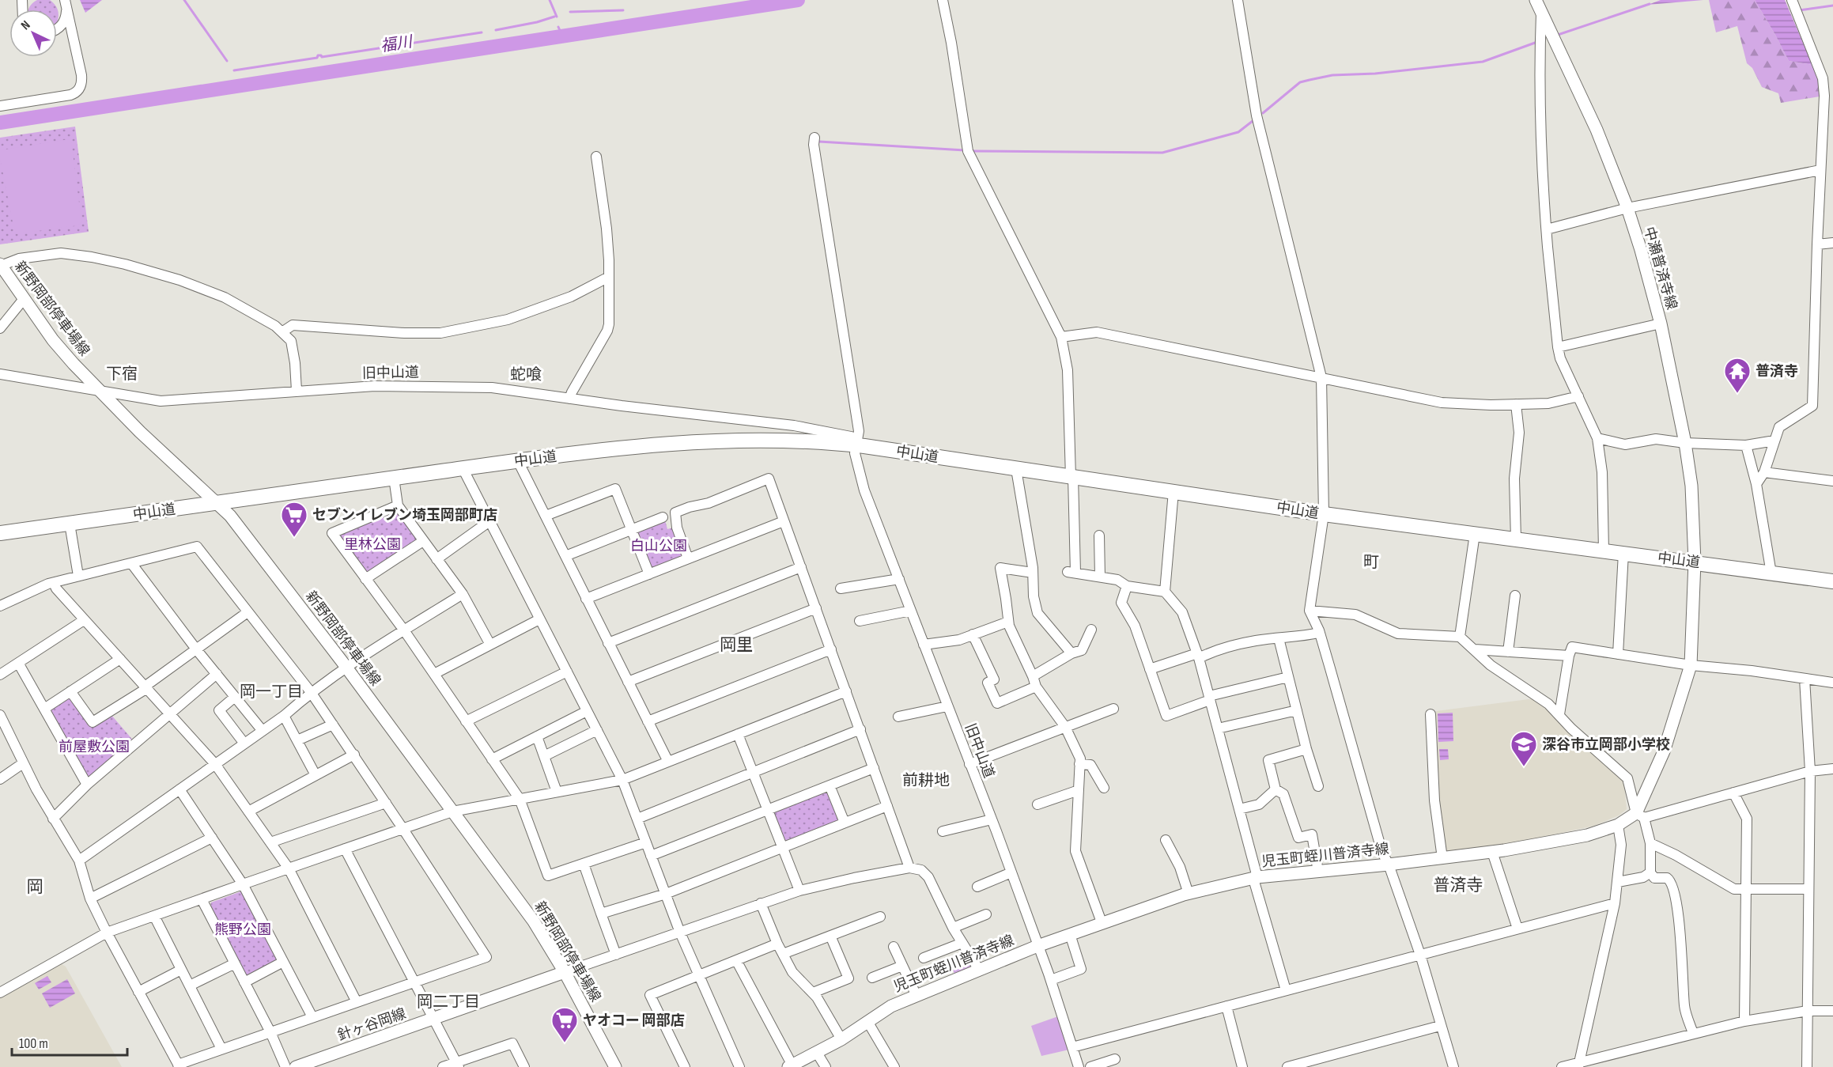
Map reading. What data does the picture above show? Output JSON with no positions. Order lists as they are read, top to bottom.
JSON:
{
  "streets": {
    "highway": ["中山道"],
    "main road": [
      "中瀬普済寺線",
      "新野岡部停車場線",
      "児玉町蛭川普済寺線",
      "針ヶ谷岡線"
    ],
    "street": ["旧中山道"]
  },
  "crossings": [
    ["中瀬普済寺線", "中山道"],
    ["新野岡部停車場線", "旧中山道"],
    ["新野岡部停車場線", "中山道"],
    ["新野岡部停車場線", "針ヶ谷岡線"],
    ["旧中山道", "中山道"],
    ["旧中山道", "児玉町蛭川普済寺線"]
  ],
  "districts": [
    "下宿",
    "蛇喰",
    "町",
    "岡里",
    "岡一丁目",
    "前耕地",
    "普済寺",
    "岡",
    "岡二丁目"
  ],
  "water": ["福川"],
  "parks": [
    "里林公園",
    "白山公園",
    "前屋敷公園",
    "熊野公園"
  ],
  "places": {
    "temple": ["普済寺"],
    "supermarket": ["セブンイレブン埼玉岡部町店", "ヤオコー 岡部店"],
    "school or university": ["深谷市立岡部小学校"]
  },
  "scale_bar": "100 m",
  "north": "top left"
}
